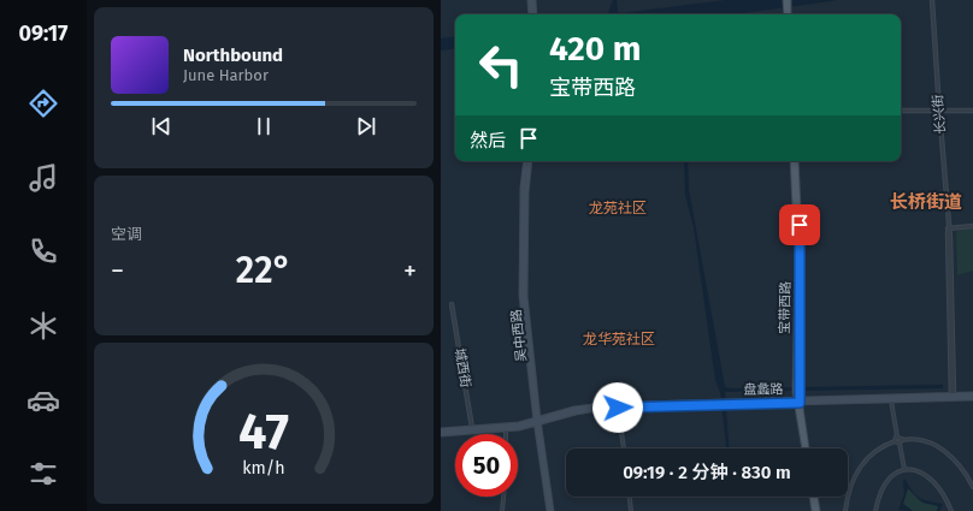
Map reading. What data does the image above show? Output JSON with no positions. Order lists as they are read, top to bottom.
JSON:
{
  "streets": {
    "main road": ["宝带西路", "吴中西路", "盘蠡路"],
    "street": ["长兴街", "城西街"]
  },
  "crossings": [
    ["长兴街", "盘蠡路"],
    ["宝带西路", "盘蠡路"],
    ["吴中西路", "盘蠡路"],
    ["城西街", "盘蠡路"]
  ],
  "districts": ["长桥街道", "龙苑社区", "龙华苑社区"],
  "page": {
    "tabs": "09:17",
    "turn": ["420 m", "宝带西路"],
    "song": ["Northbound", "June Harbor"],
    "then": "然后",
    "tile": "空调",
    "heat": ["−", "22°", "+"],
    "limit": "50",
    "trip": "09:19 · 2 分钟 · 830 m",
    "gauge": ["47", "km/h"]
  }
}
